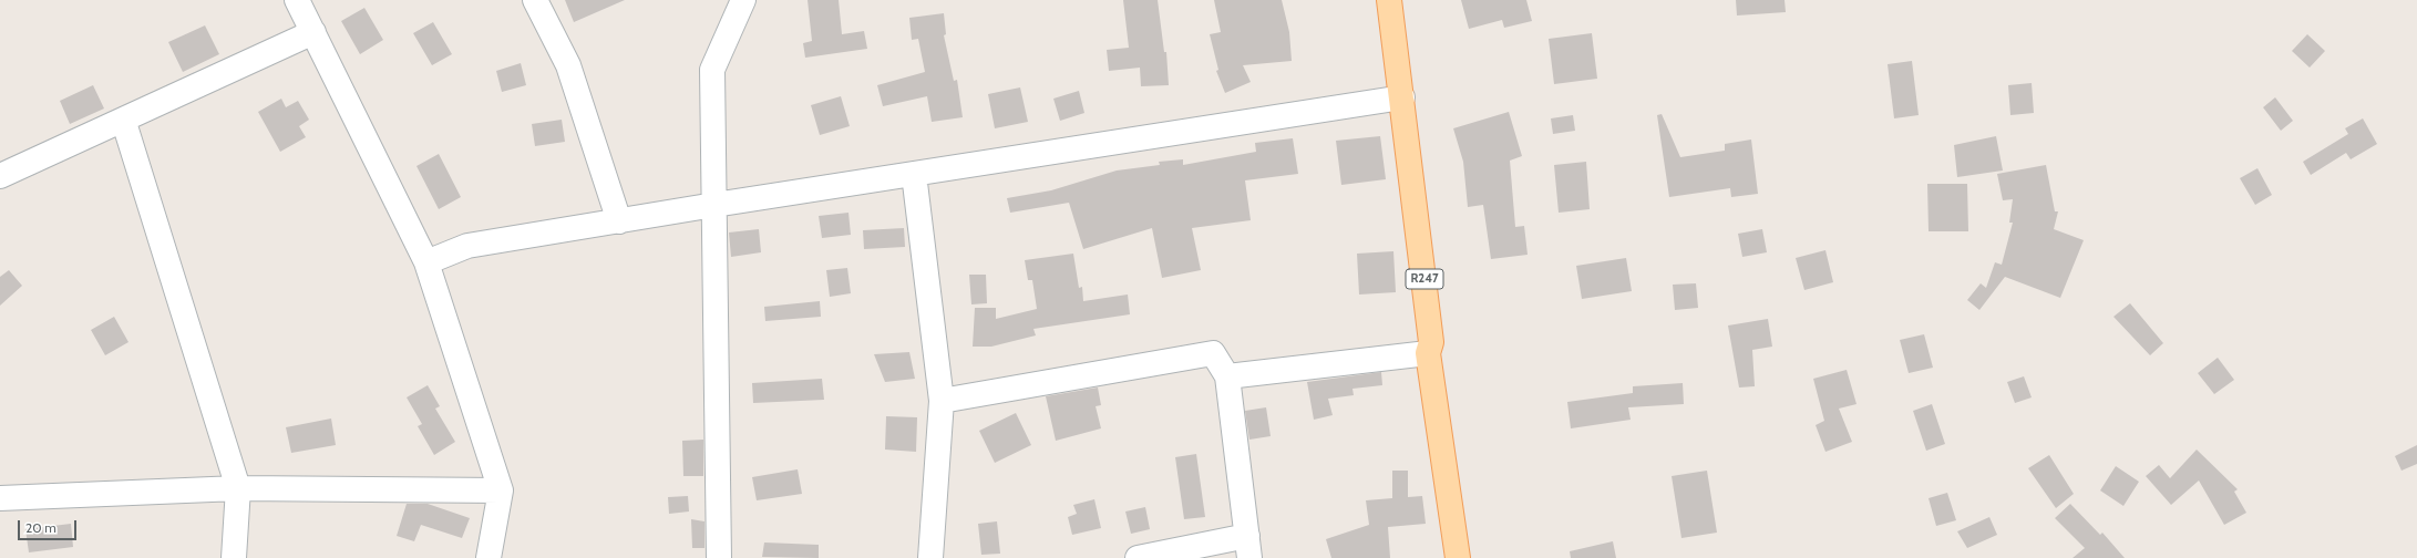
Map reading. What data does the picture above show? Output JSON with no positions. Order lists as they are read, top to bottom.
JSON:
{
  "streets": {
    "main road": ["R247"]
  },
  "scale_bar": "20 m"
}
